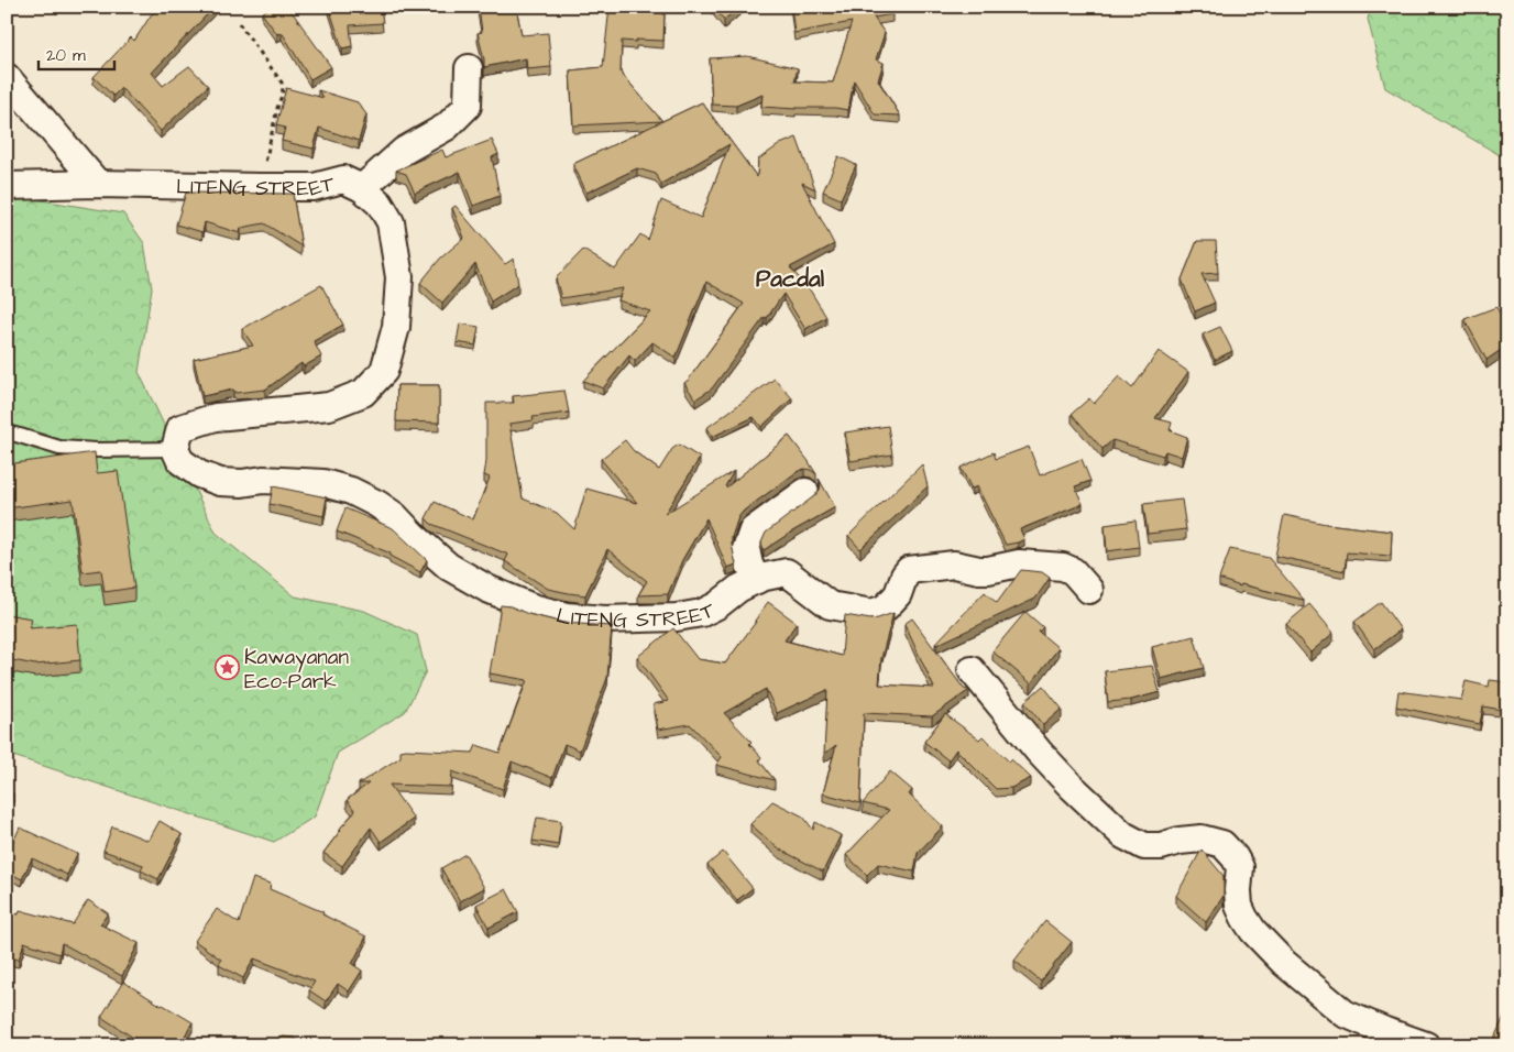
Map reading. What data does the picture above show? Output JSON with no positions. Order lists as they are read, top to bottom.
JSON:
{
  "streets": {
    "street": ["LITENG STREET"]
  },
  "districts": ["Pacdal"],
  "places": {
    "place": ["Kawayanan Eco-Park"]
  },
  "scale_bar": "20 m"
}
